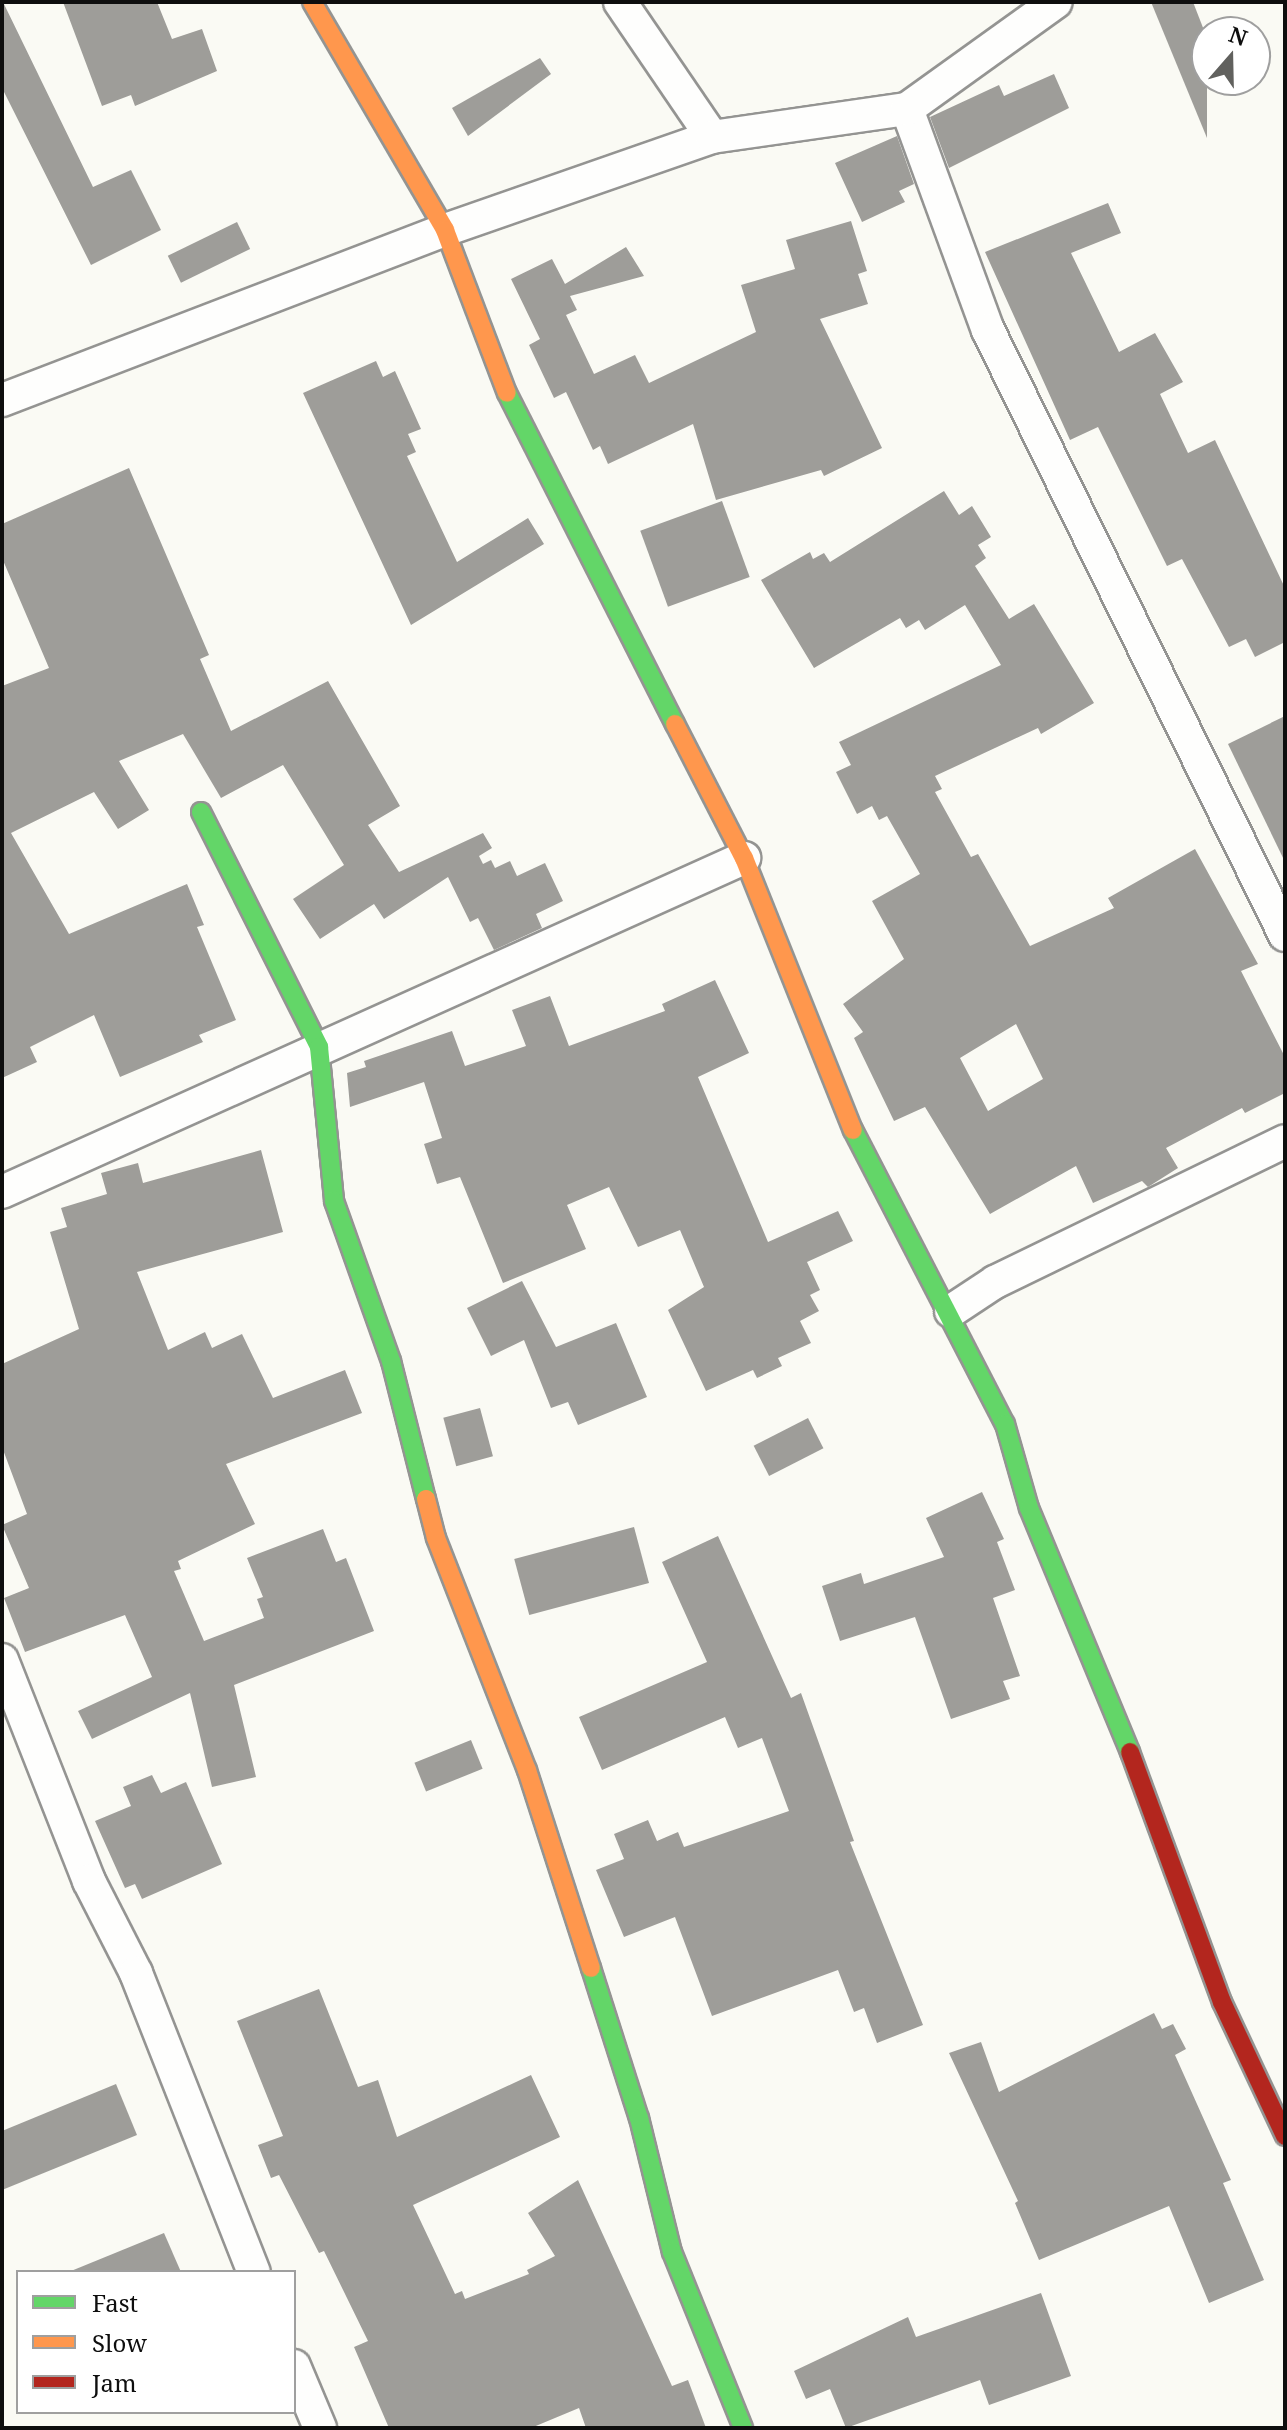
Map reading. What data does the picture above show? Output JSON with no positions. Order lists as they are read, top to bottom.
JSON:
{
  "legend": ["Fast", "Slow", "Jam"],
  "north": "top"
}
